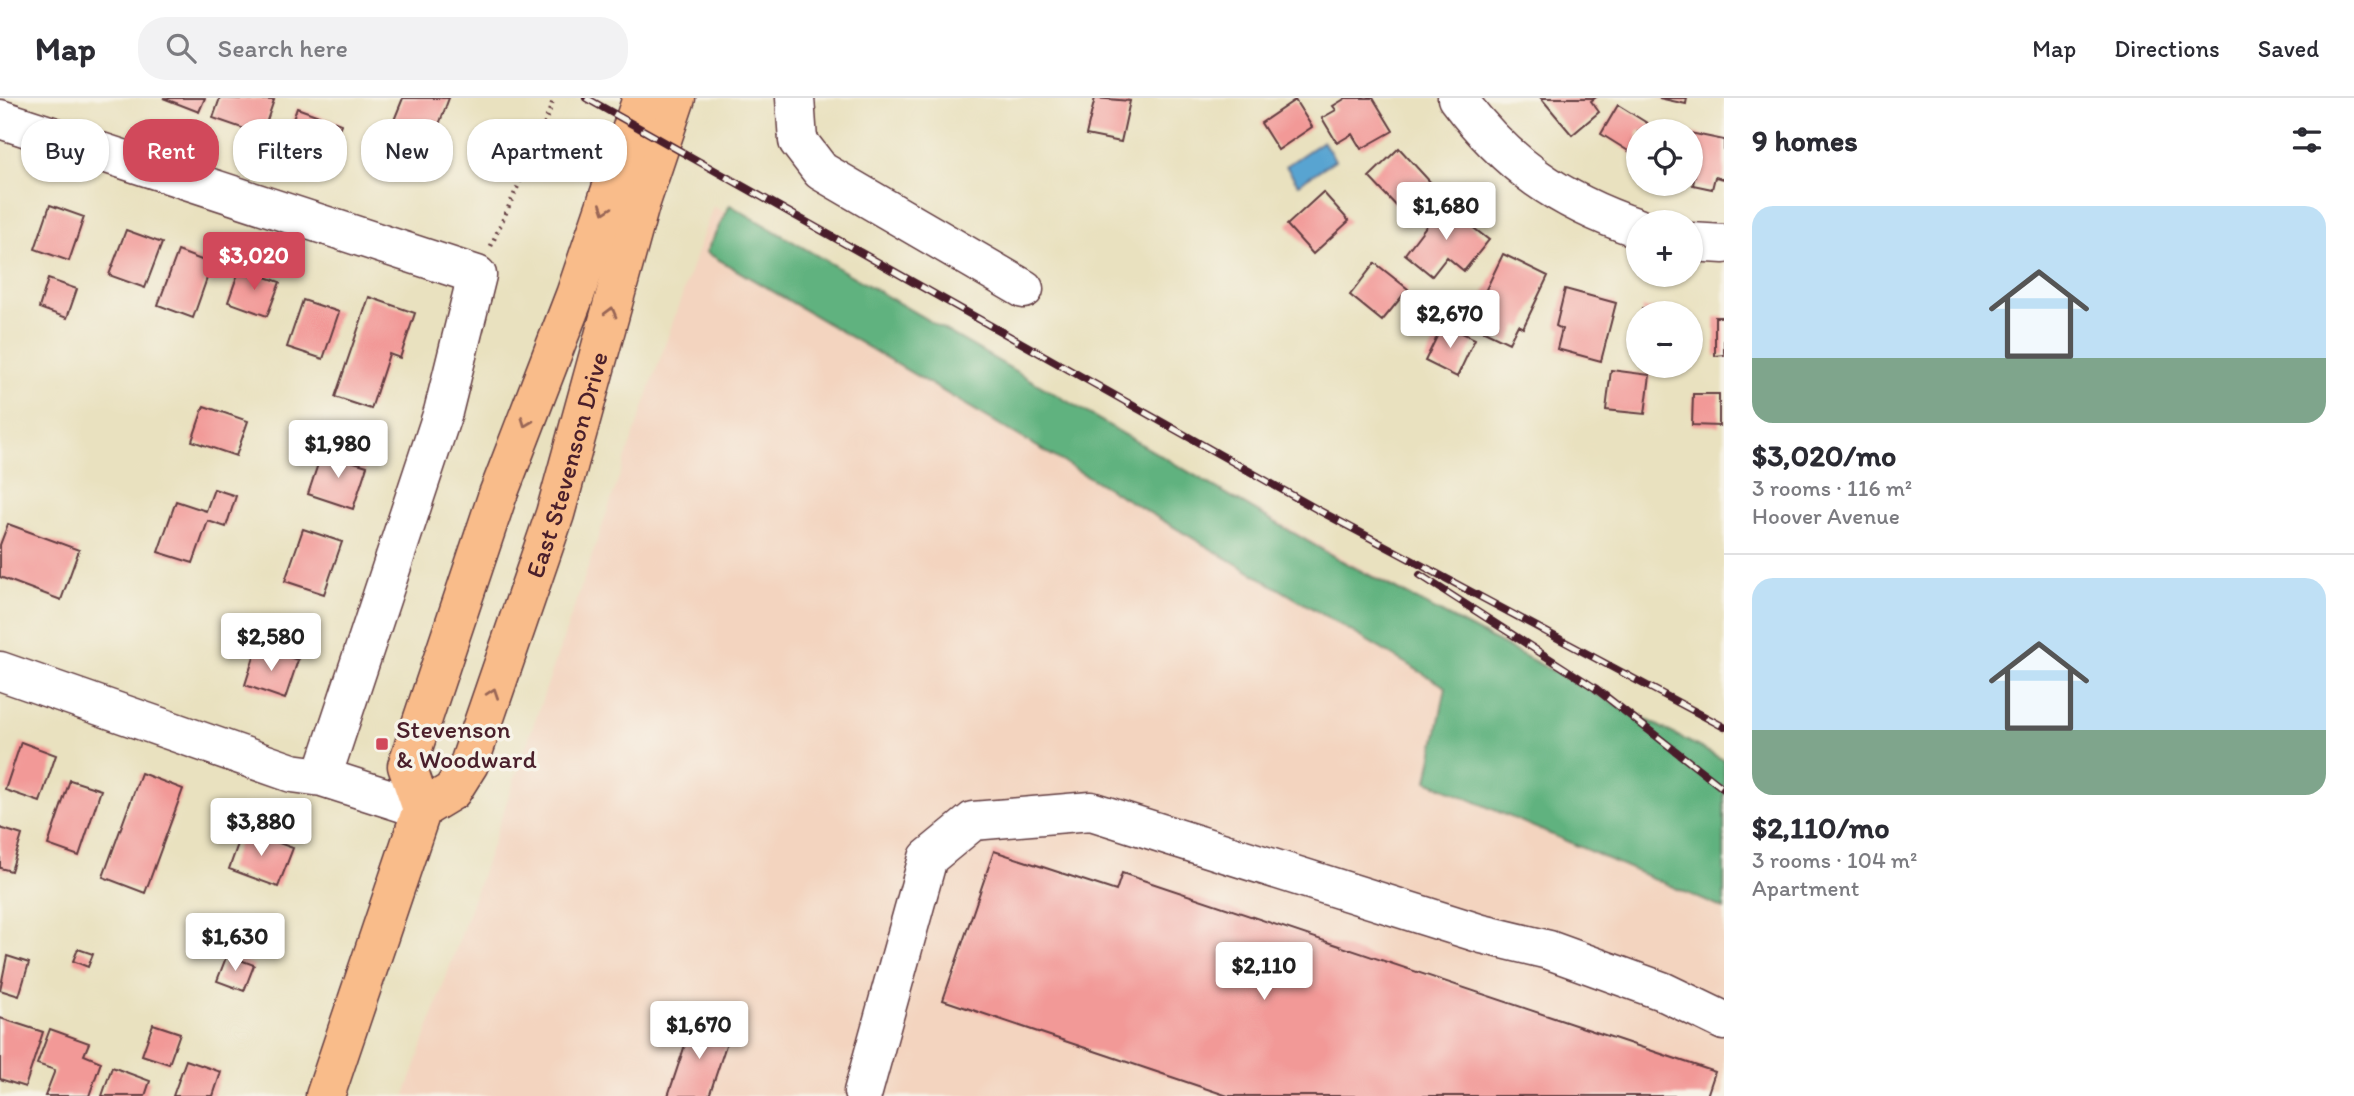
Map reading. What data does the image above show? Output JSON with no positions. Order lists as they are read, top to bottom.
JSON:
{
  "streets": {
    "main road": ["East Stevenson Drive"]
  },
  "places": {
    "transit": ["Stevenson & Woodward"]
  },
  "page": {
    "header": "Map",
    "search": "Search here",
    "nav": ["Map", "Directions", "Saved"],
    "heading": "9 homes",
    "map_buttons": ["+", "−"],
    "chip": [
      "Buy",
      "Rent",
      "Filters",
      "New",
      "Apartment"
    ],
    "price": [
      "$1,680",
      "$3,020",
      "$2,670",
      "$1,980",
      "$2,580",
      "$3,880",
      "$1,630",
      "$2,110",
      "$1,670"
    ],
    "list": [
      {
        "name": "$3,020/mo",
        "note": "3 rooms · 116 m² · Hoover Avenue"
      },
      {
        "name": "$2,110/mo",
        "note": "3 rooms · 104 m² · Apartment"
      }
    ]
  }
}
